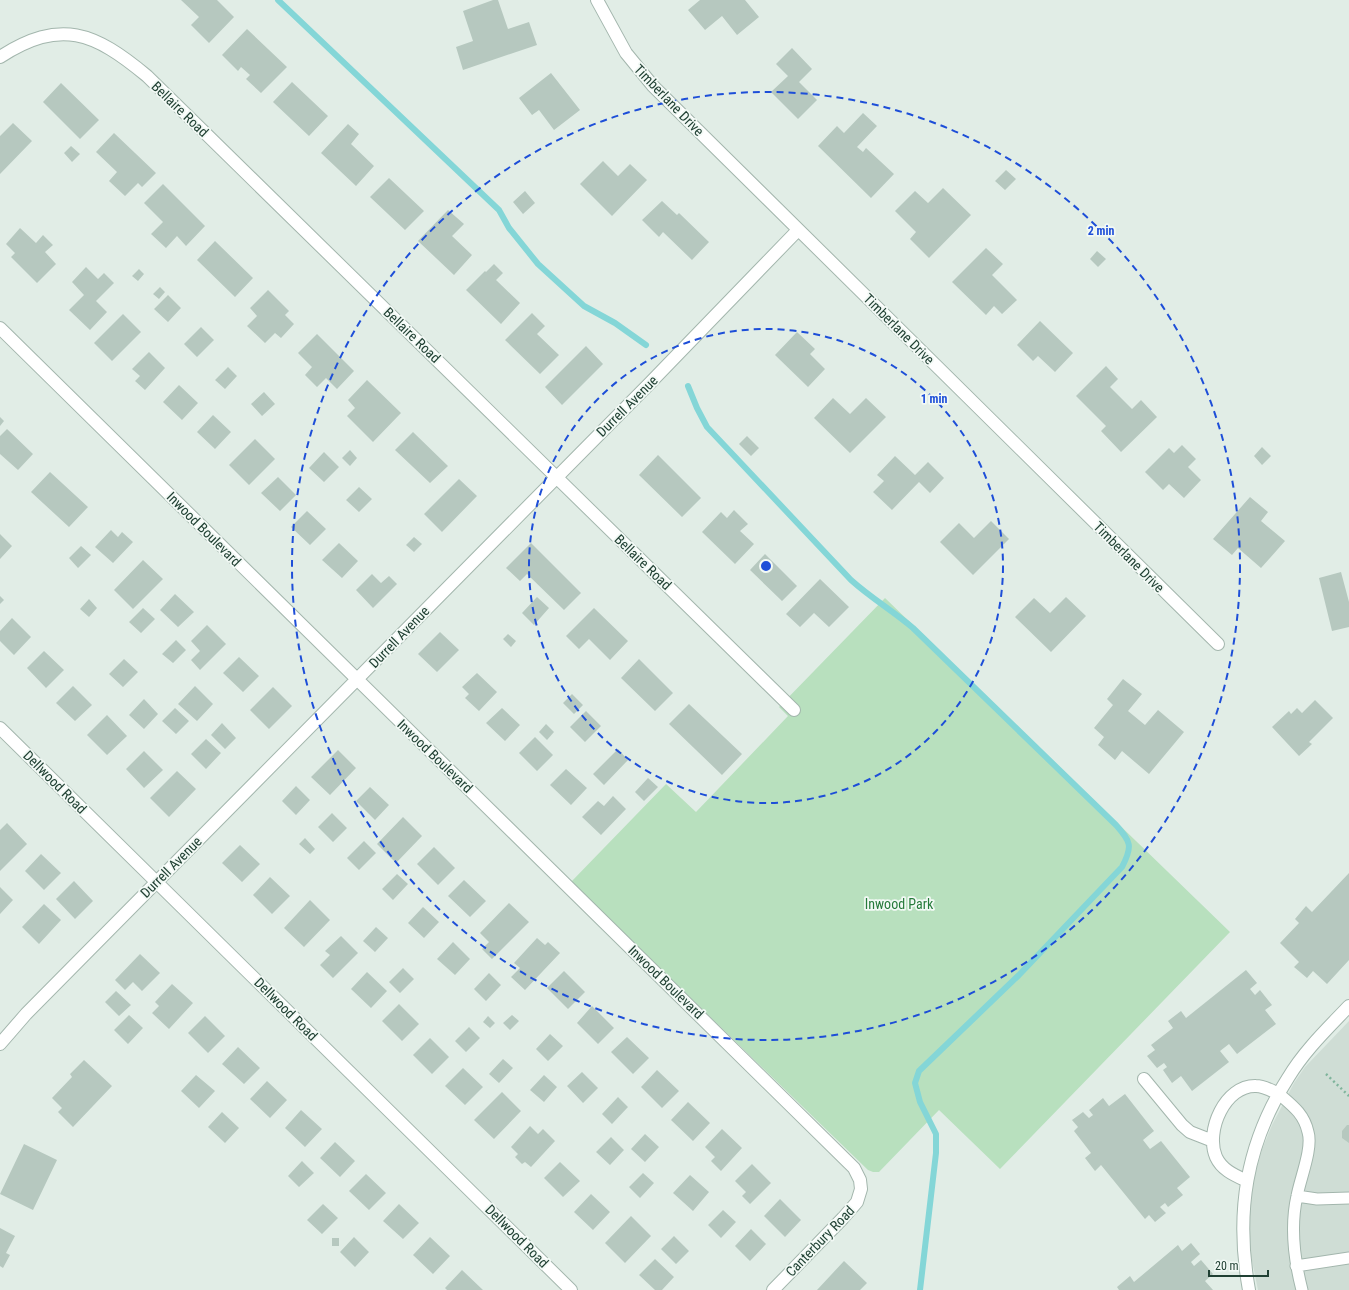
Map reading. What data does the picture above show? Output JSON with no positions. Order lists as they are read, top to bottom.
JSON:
{
  "streets": {
    "street": [
      "Timberlane Drive",
      "Bellaire Road",
      "Durrell Avenue",
      "Inwood Boulevard",
      "Dellwood Road",
      "Canterbury Road"
    ]
  },
  "crossings": [
    ["Timberlane Drive", "Durrell Avenue"],
    ["Bellaire Road", "Durrell Avenue"],
    ["Durrell Avenue", "Inwood Boulevard"],
    ["Durrell Avenue", "Dellwood Road"],
    ["Inwood Boulevard", "Canterbury Road"]
  ],
  "parks": ["Inwood Park"],
  "scale_bar": "20 m",
  "rings": ["2 min", "1 min"]
}
